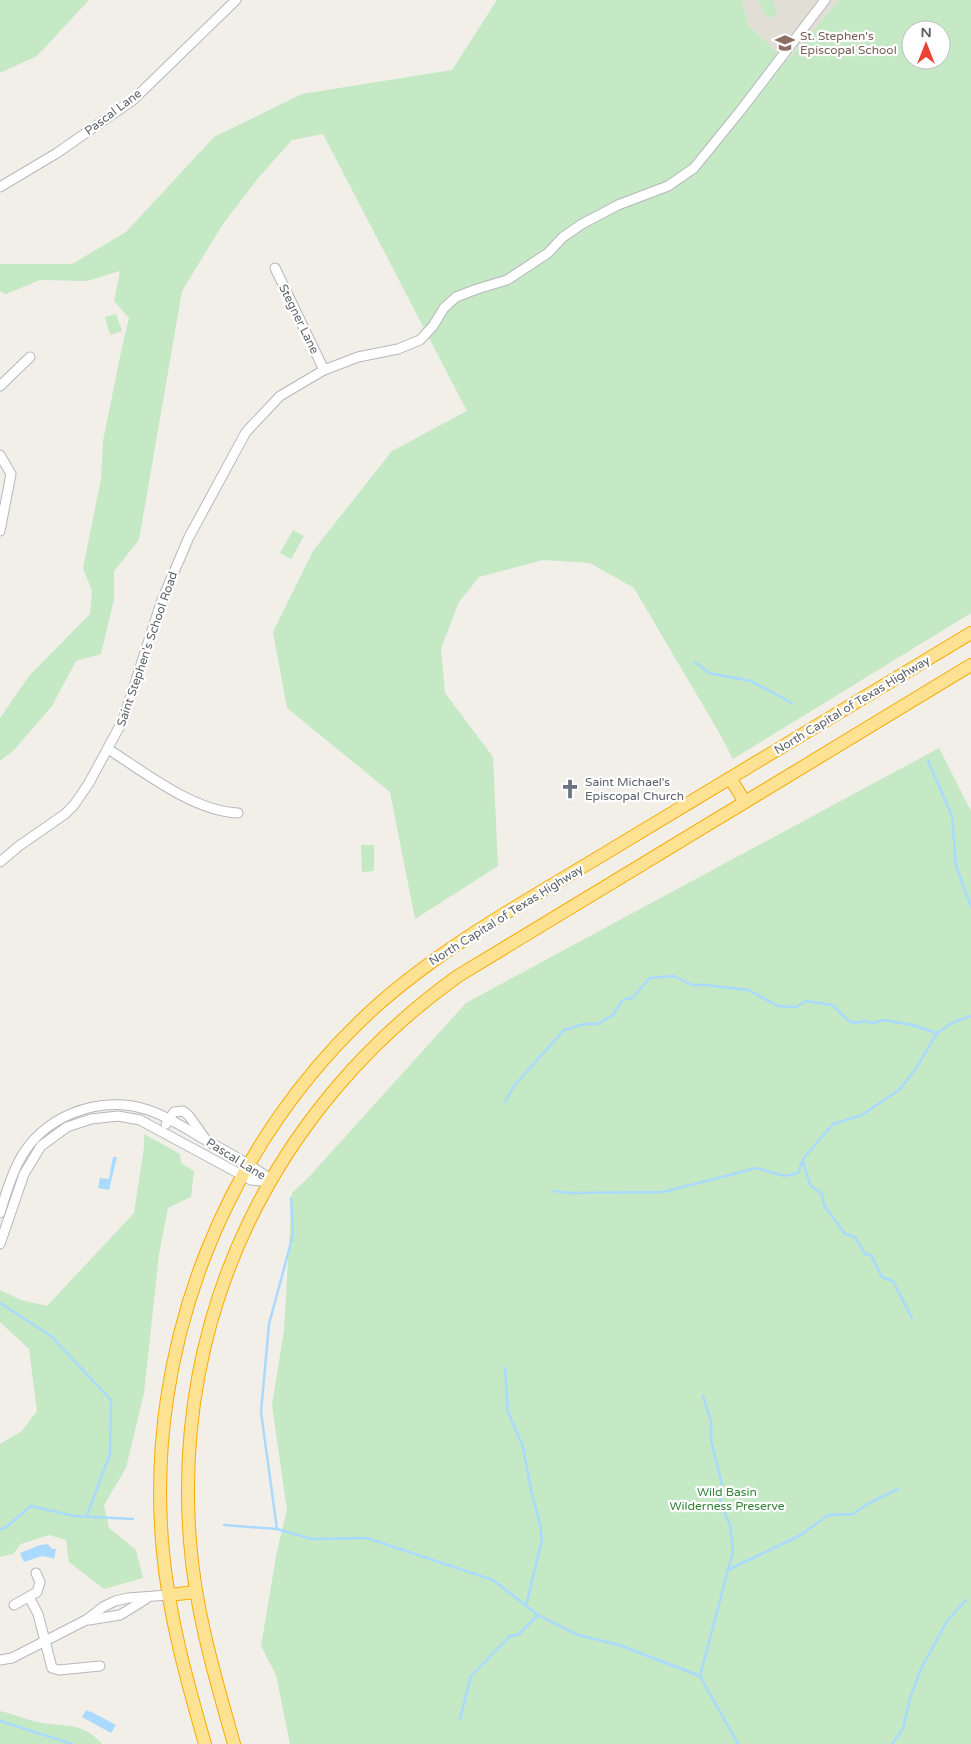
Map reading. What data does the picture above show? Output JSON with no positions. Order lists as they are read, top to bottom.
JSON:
{
  "streets": {
    "highway": ["North Capital of Texas Highway"],
    "street": ["Pascal Lane", "Stegner Lane", "Saint Stephen's School Road"]
  },
  "crossings": [
    ["Pascal Lane", "North Capital of Texas Highway"],
    ["Stegner Lane", "Saint Stephen's School Road"]
  ],
  "parks": ["Wild Basin Wilderness Preserve"],
  "places": {
    "school or university": ["St. Stephen's Episcopal School"],
    "church": ["Saint Michael's Episcopal Church"]
  },
  "north": "top"
}
